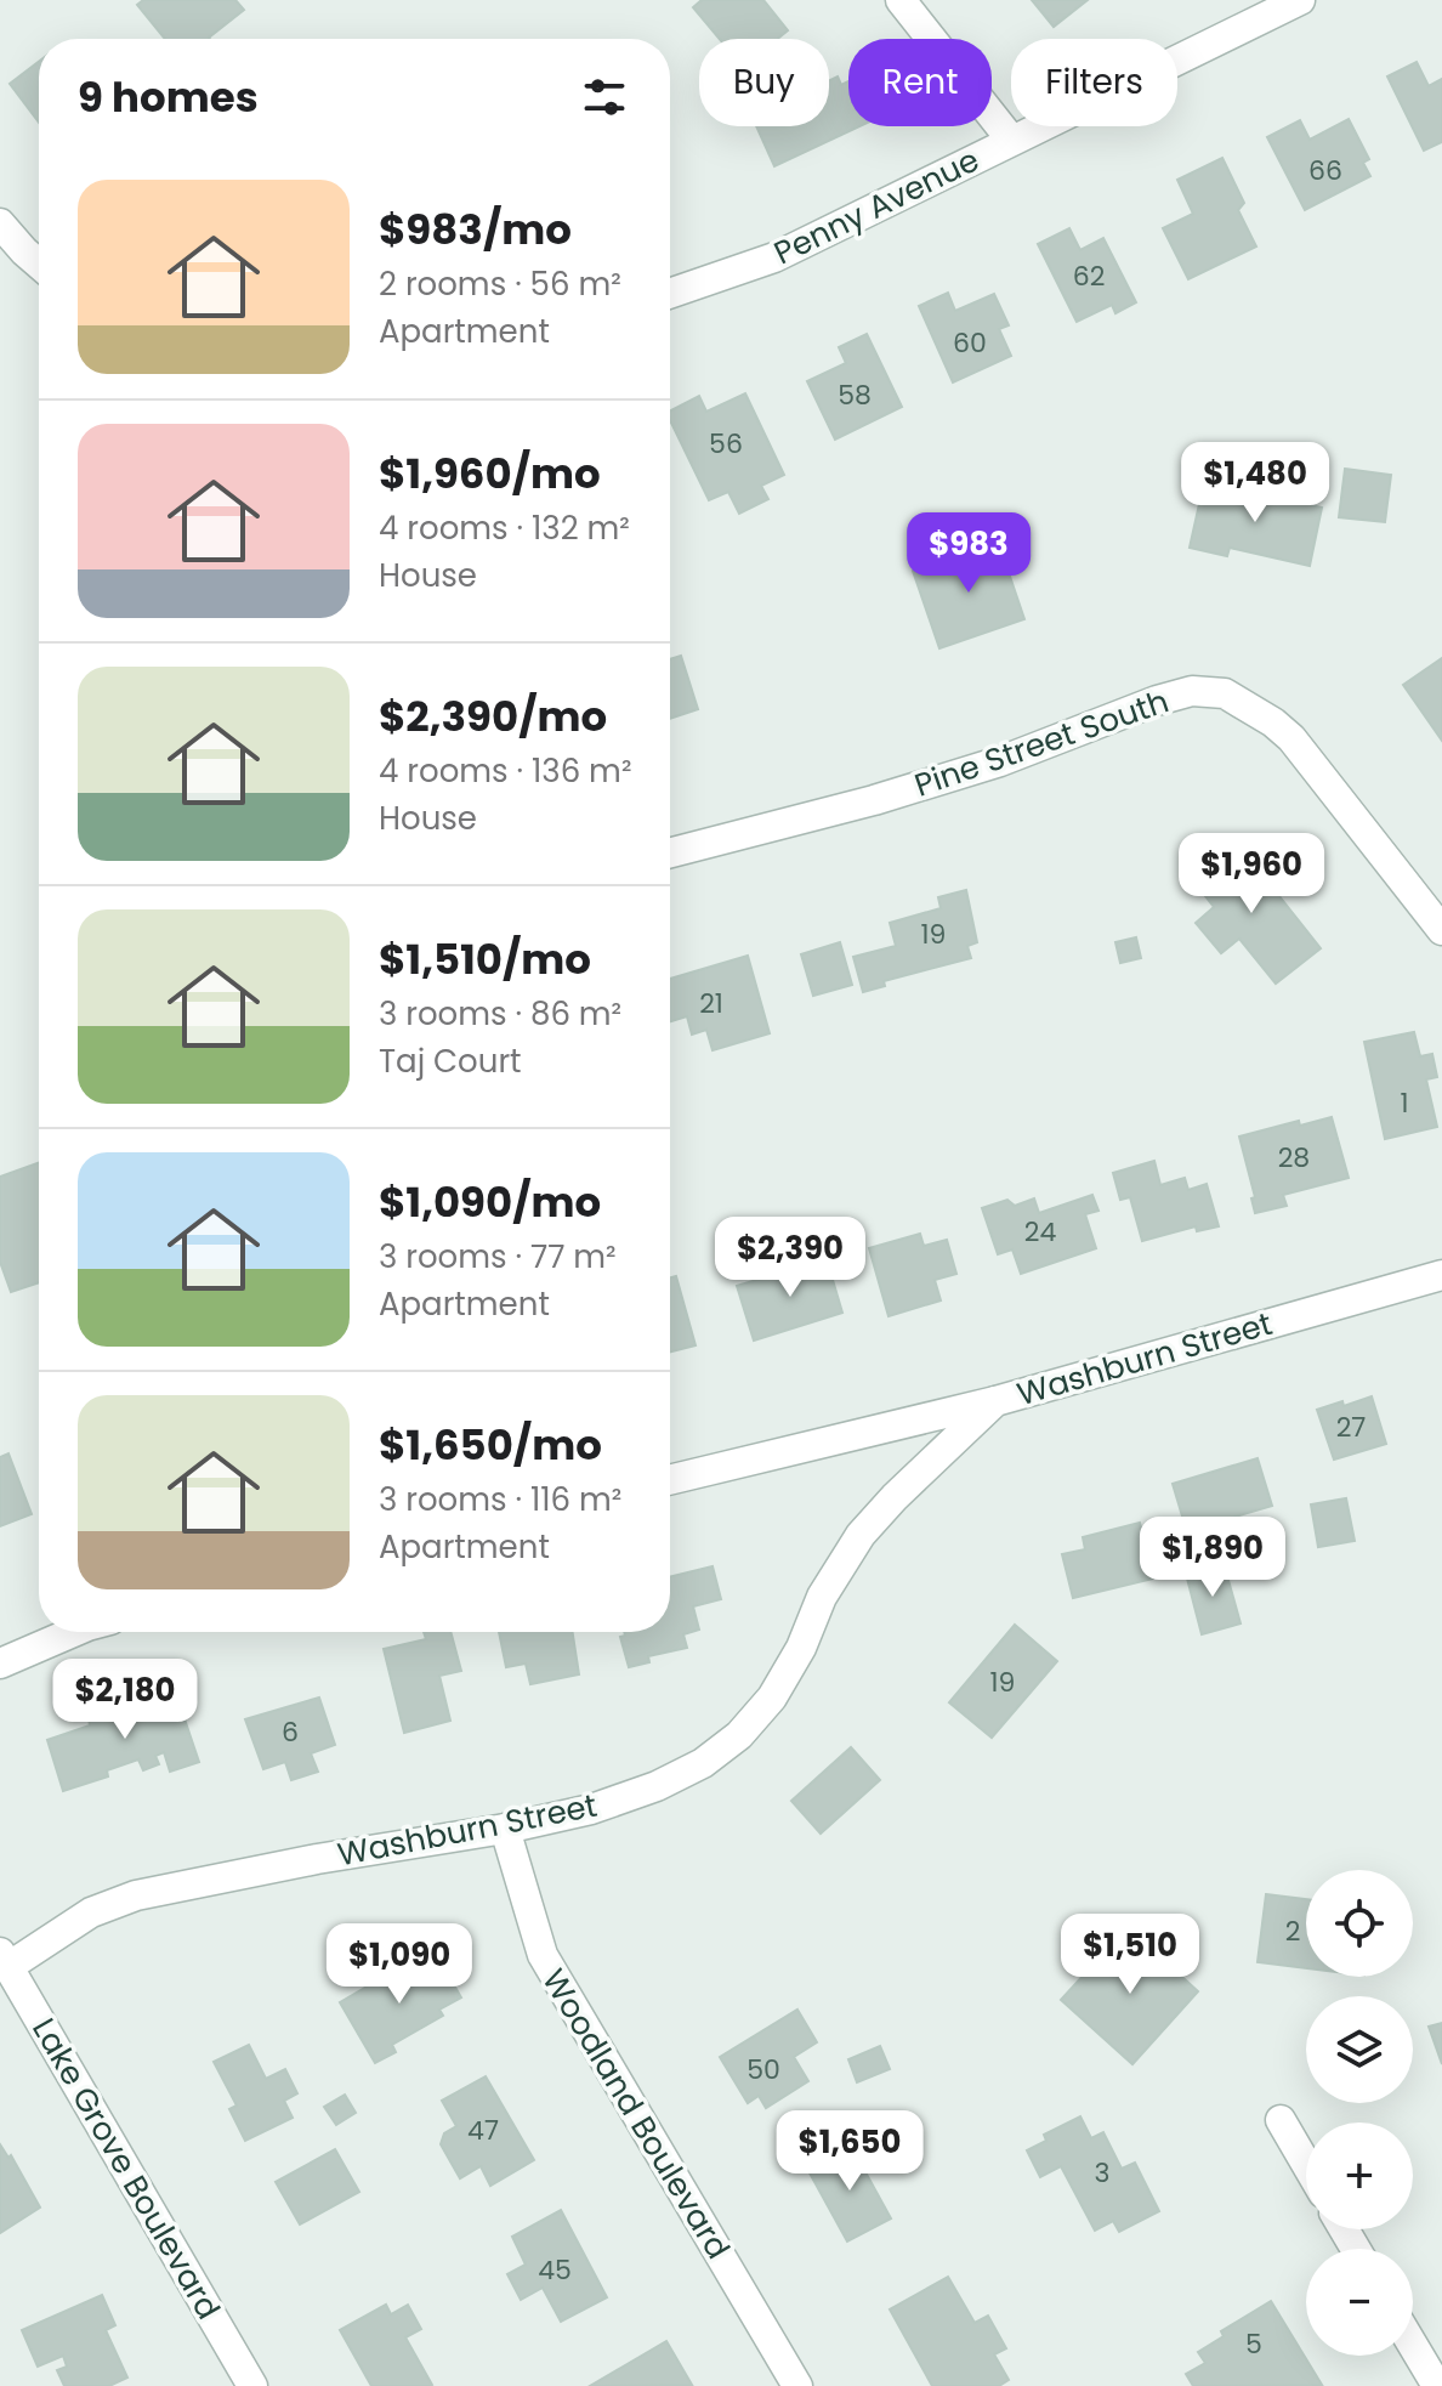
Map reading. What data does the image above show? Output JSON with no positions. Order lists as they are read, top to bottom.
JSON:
{
  "streets": {
    "street": [
      "Penny Avenue",
      "Pine Street South",
      "Washburn Street",
      "Woodland Boulevard",
      "Lake Grove Boulevard"
    ]
  },
  "crossings": [
    ["Washburn Street", "Woodland Boulevard"],
    ["Washburn Street", "Lake Grove Boulevard"]
  ],
  "house_numbers": [
    "66",
    "62",
    "60",
    "58",
    "56",
    "19",
    "21",
    "1",
    "28",
    "24",
    "27",
    "19",
    "6",
    "2",
    "50",
    "47",
    "3",
    "45",
    "5"
  ],
  "page": {
    "chip": ["Buy", "Rent", "Filters"],
    "heading": "9 homes",
    "list": [
      {
        "name": "$983/mo",
        "note": "2 rooms · 56 m² · Apartment"
      },
      {
        "name": "$1,960/mo",
        "note": "4 rooms · 132 m² · House"
      },
      {
        "name": "$2,390/mo",
        "note": "4 rooms · 136 m² · House"
      },
      {
        "name": "$1,510/mo",
        "note": "3 rooms · 86 m² · Taj Court"
      },
      {
        "name": "$1,090/mo",
        "note": "3 rooms · 77 m² · Apartment"
      },
      {
        "name": "$1,650/mo",
        "note": "3 rooms · 116 m² · Apartment"
      }
    ],
    "price": [
      "$1,480",
      "$983",
      "$1,960",
      "$2,390",
      "$1,890",
      "$2,180",
      "$1,510",
      "$1,090",
      "$1,650"
    ],
    "map_buttons": ["+", "−"]
  }
}
